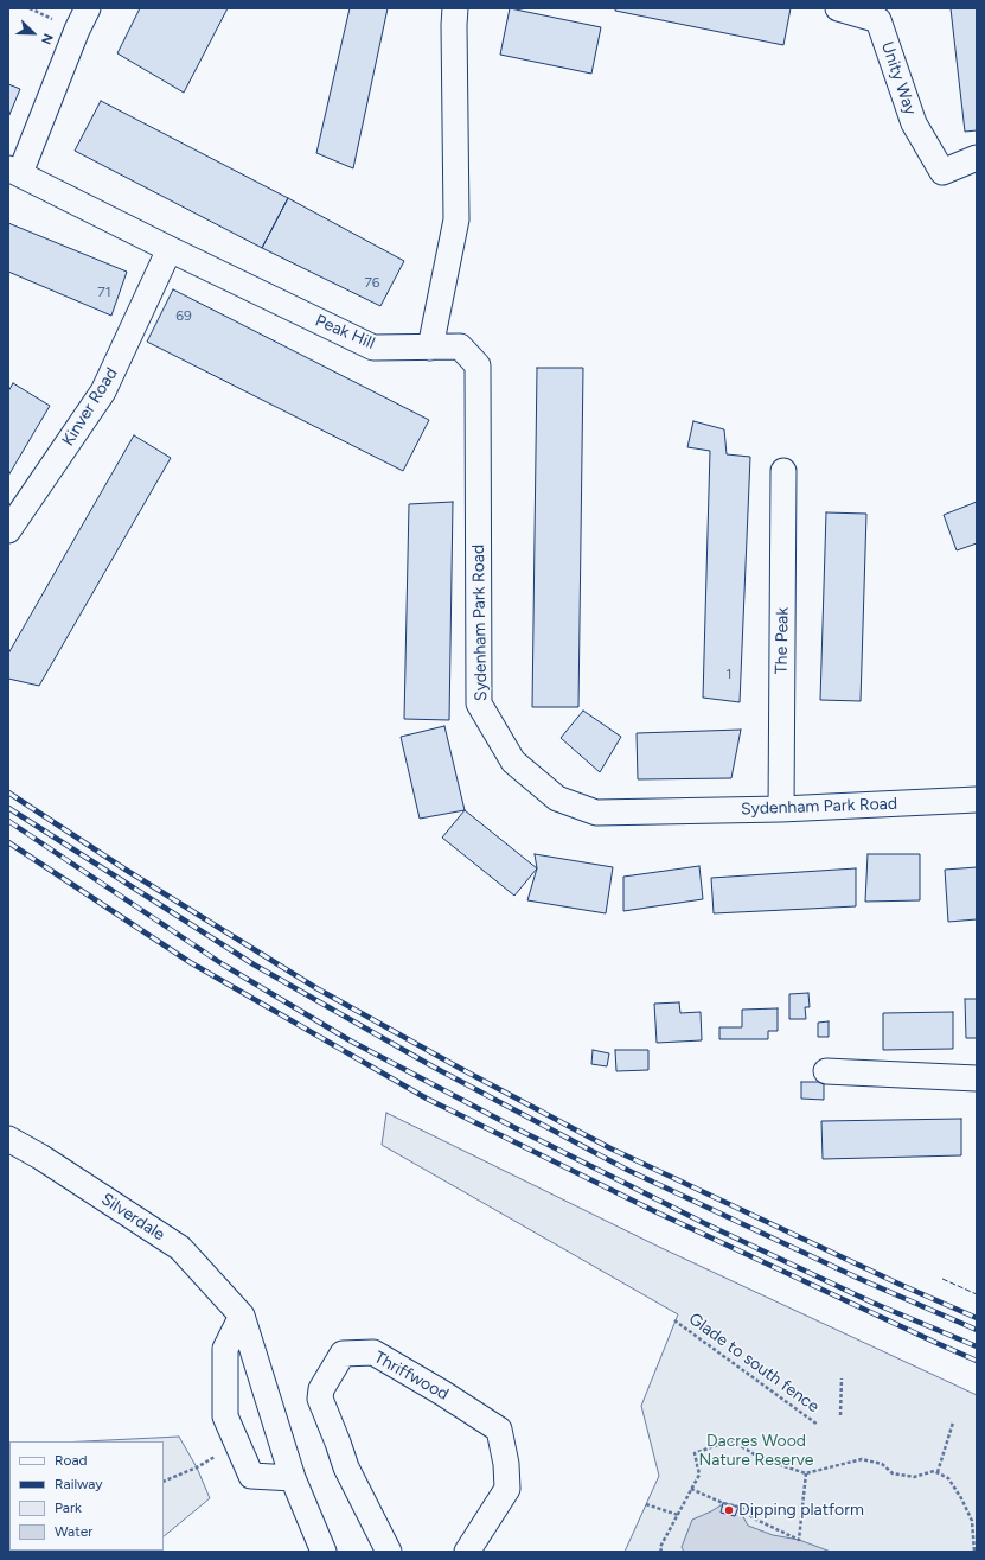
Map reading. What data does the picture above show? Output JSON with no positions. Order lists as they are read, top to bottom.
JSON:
{
  "streets": {
    "street": [
      "Unity Way",
      "Peak Hill",
      "Kinver Road",
      "Sydenham Park Road",
      "The Peak",
      "Silverdale",
      "Thriffwood"
    ],
    "path": ["Glade to south fence"]
  },
  "crossings": [
    ["Peak Hill", "Kinver Road"],
    ["Peak Hill", "Sydenham Park Road"],
    ["Sydenham Park Road", "The Peak"]
  ],
  "parks": ["Dacres Wood Nature Reserve"],
  "places": ["Dipping platform"],
  "house_numbers": [
    "76",
    "71",
    "69",
    "1"
  ],
  "legend": [
    "Road",
    "Railway",
    "Park",
    "Water"
  ],
  "north": "bottom right"
}
